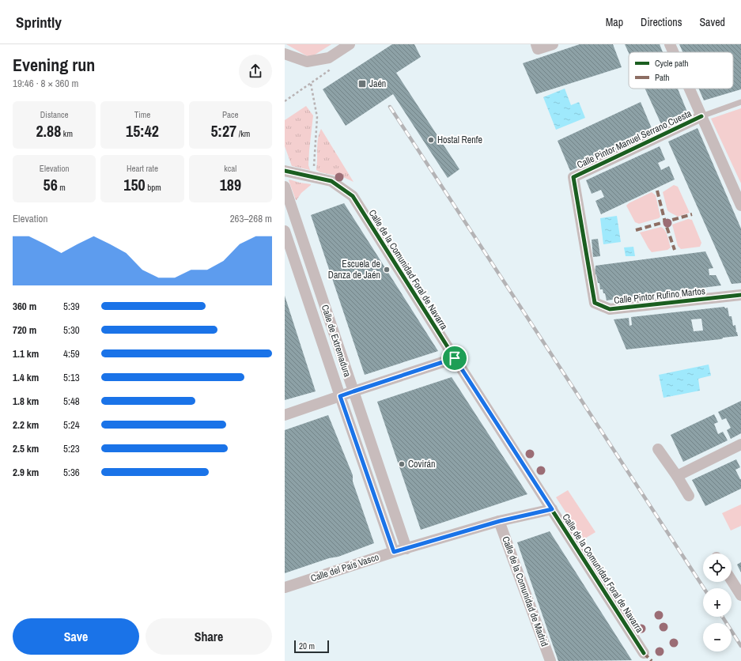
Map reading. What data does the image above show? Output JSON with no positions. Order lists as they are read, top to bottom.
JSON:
{
  "streets": {
    "street": [
      "Calle Pintor Manuel Serrano Cuesta",
      "Calle de la Comunidad Foral de Navarra",
      "Calle Pintor Rufino Martos",
      "Calle de Extremadura",
      "Calle del País Vasco",
      "Calle de la Comunidad de Madrid"
    ]
  },
  "crossings": [
    ["Calle Pintor Manuel Serrano Cuesta", "Calle Pintor Rufino Martos"],
    ["Calle de la Comunidad Foral de Navarra", "Calle del País Vasco"],
    ["Calle de Extremadura", "Calle del País Vasco"],
    ["Calle del País Vasco", "Calle de la Comunidad de Madrid"]
  ],
  "places": {
    "transit": ["Jaén"],
    "other": ["Hostal Renfe", "Escuela de Danza de Jaén", "Covirán"]
  },
  "legend": ["Cycle path", "Path"],
  "scale_bar": "20 m",
  "page": {
    "header": "Sprintly",
    "nav": ["Map", "Directions", "Saved"],
    "heading": ["Evening run", "19:46 · 8 × 360 m"],
    "stats": [
      ["Distance", "2.88 km"],
      ["Time", "15:42"],
      ["Pace", "5:27 /km"],
      ["Elevation", "56 m"],
      ["Heart rate", "150 bpm"],
      ["kcal", "189"]
    ],
    "chart": ["Elevation", "263–268 m"],
    "list": [
      {
        "name": "360 m",
        "note": "5:39"
      },
      {
        "name": "720 m",
        "note": "5:30"
      },
      {
        "name": "1.1 km",
        "note": "4:59"
      },
      {
        "name": "1.4 km",
        "note": "5:13"
      },
      {
        "name": "1.8 km",
        "note": "5:48"
      },
      {
        "name": "2.2 km",
        "note": "5:24"
      },
      {
        "name": "2.5 km",
        "note": "5:23"
      },
      {
        "name": "2.9 km",
        "note": "5:36"
      }
    ],
    "map_buttons": ["+", "−"],
    "buttons": ["Save", "Share"],
    "scale": "20 m"
  }
}
